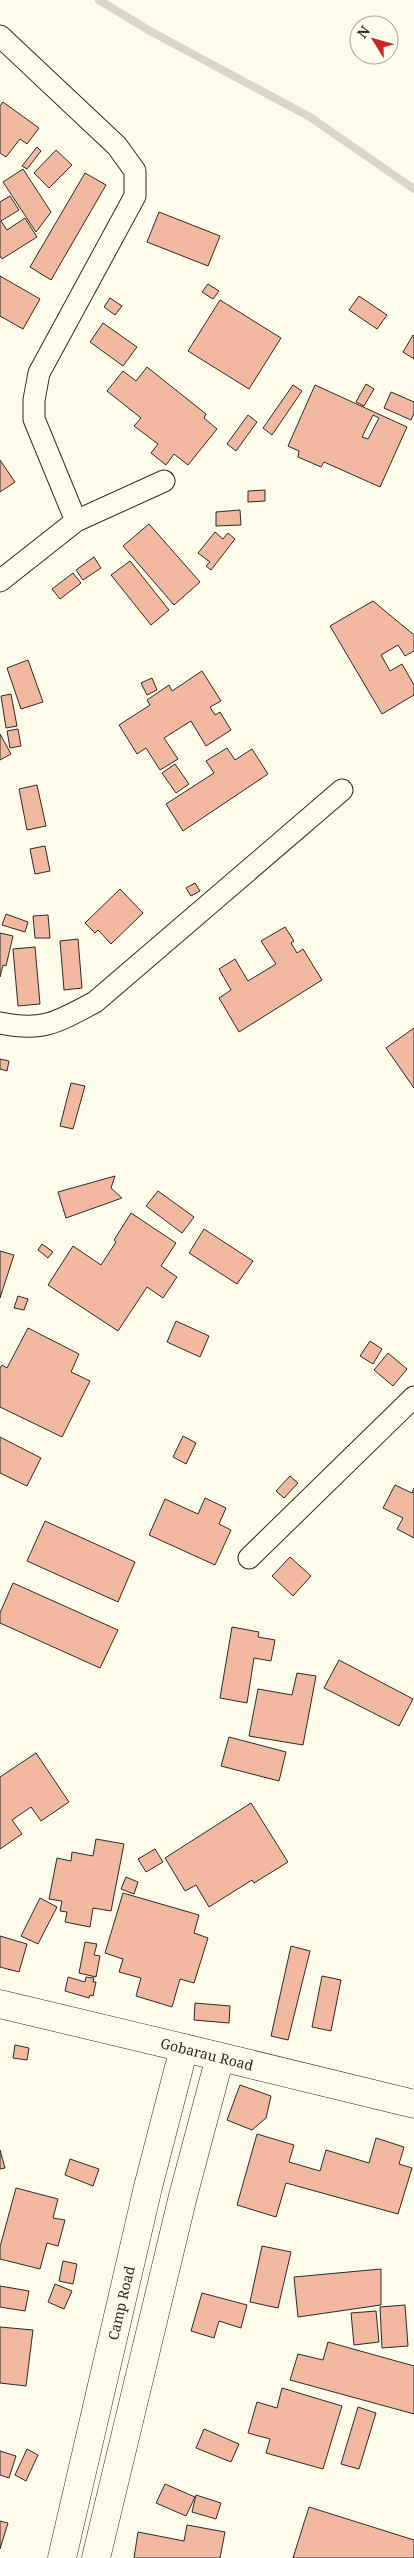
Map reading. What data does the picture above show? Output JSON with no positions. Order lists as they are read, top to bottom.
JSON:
{
  "streets": {
    "main road": ["Gobarau Road", "Camp Road"]
  },
  "crossings": [
    ["Gobarau Road", "Camp Road"]
  ],
  "north": "top left"
}
